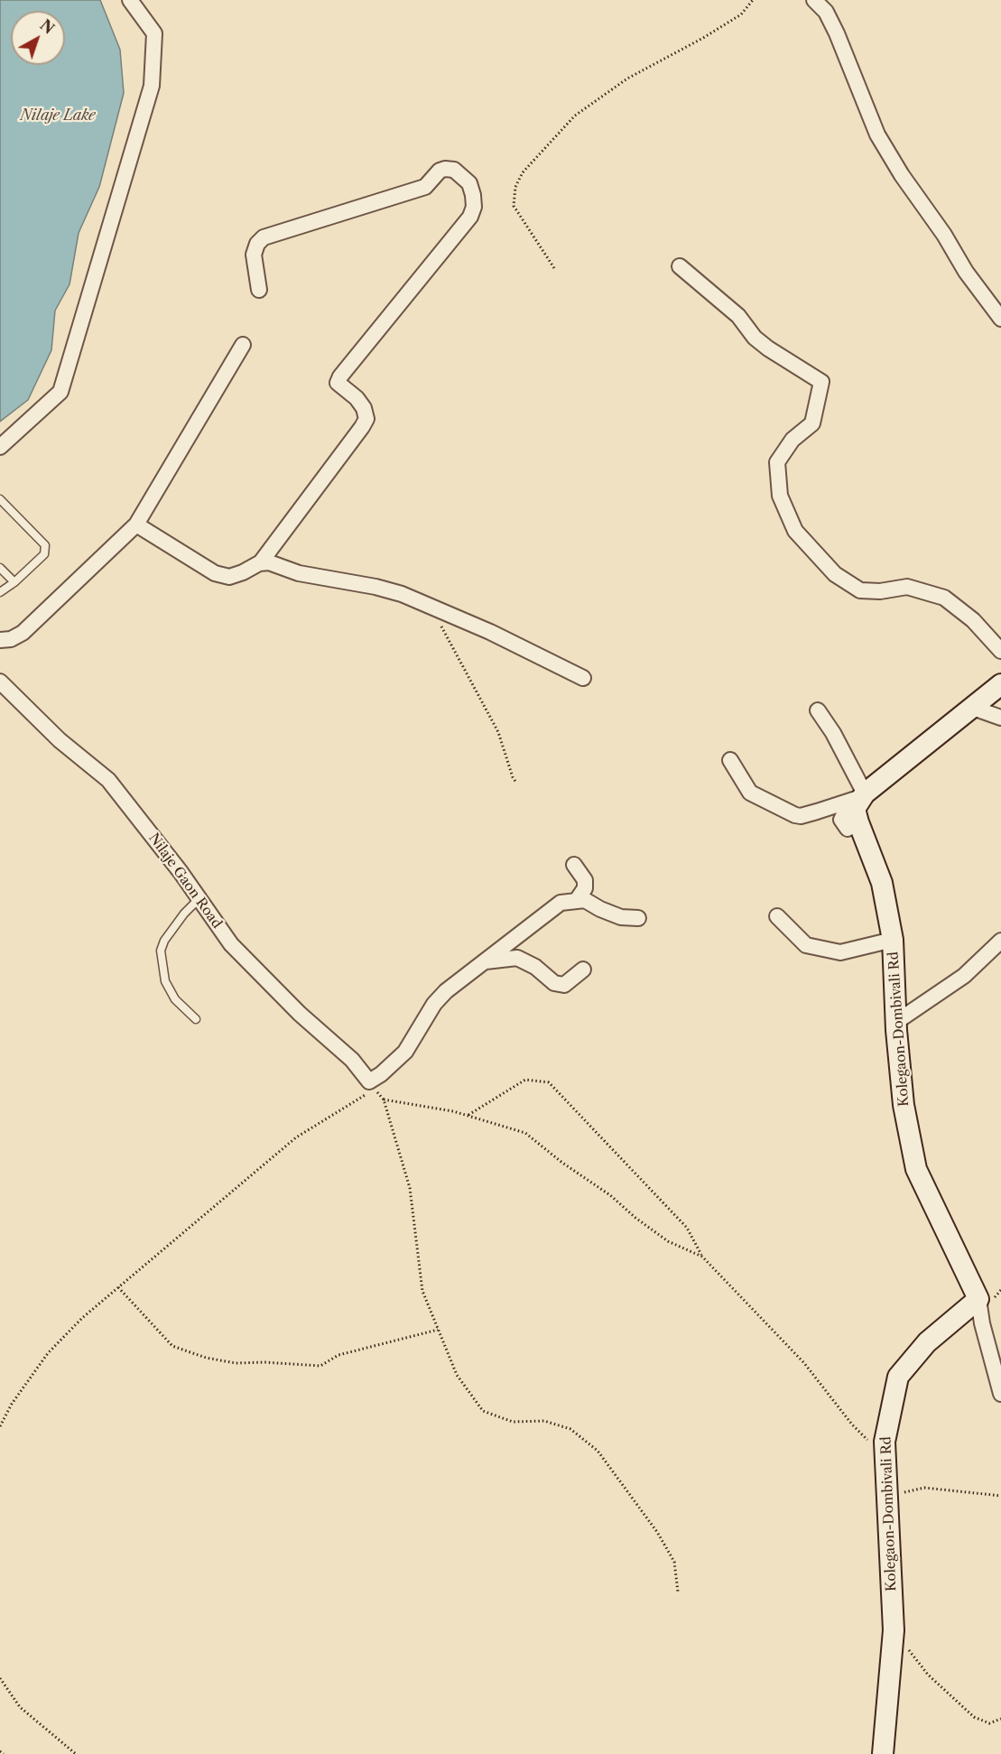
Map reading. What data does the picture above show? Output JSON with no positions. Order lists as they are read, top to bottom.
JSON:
{
  "streets": {
    "street": ["Nilaje Gaon Road", "Kolegaon-Dombivali Rd"]
  },
  "water": ["Nilaje Lake"],
  "north": "top right"
}
